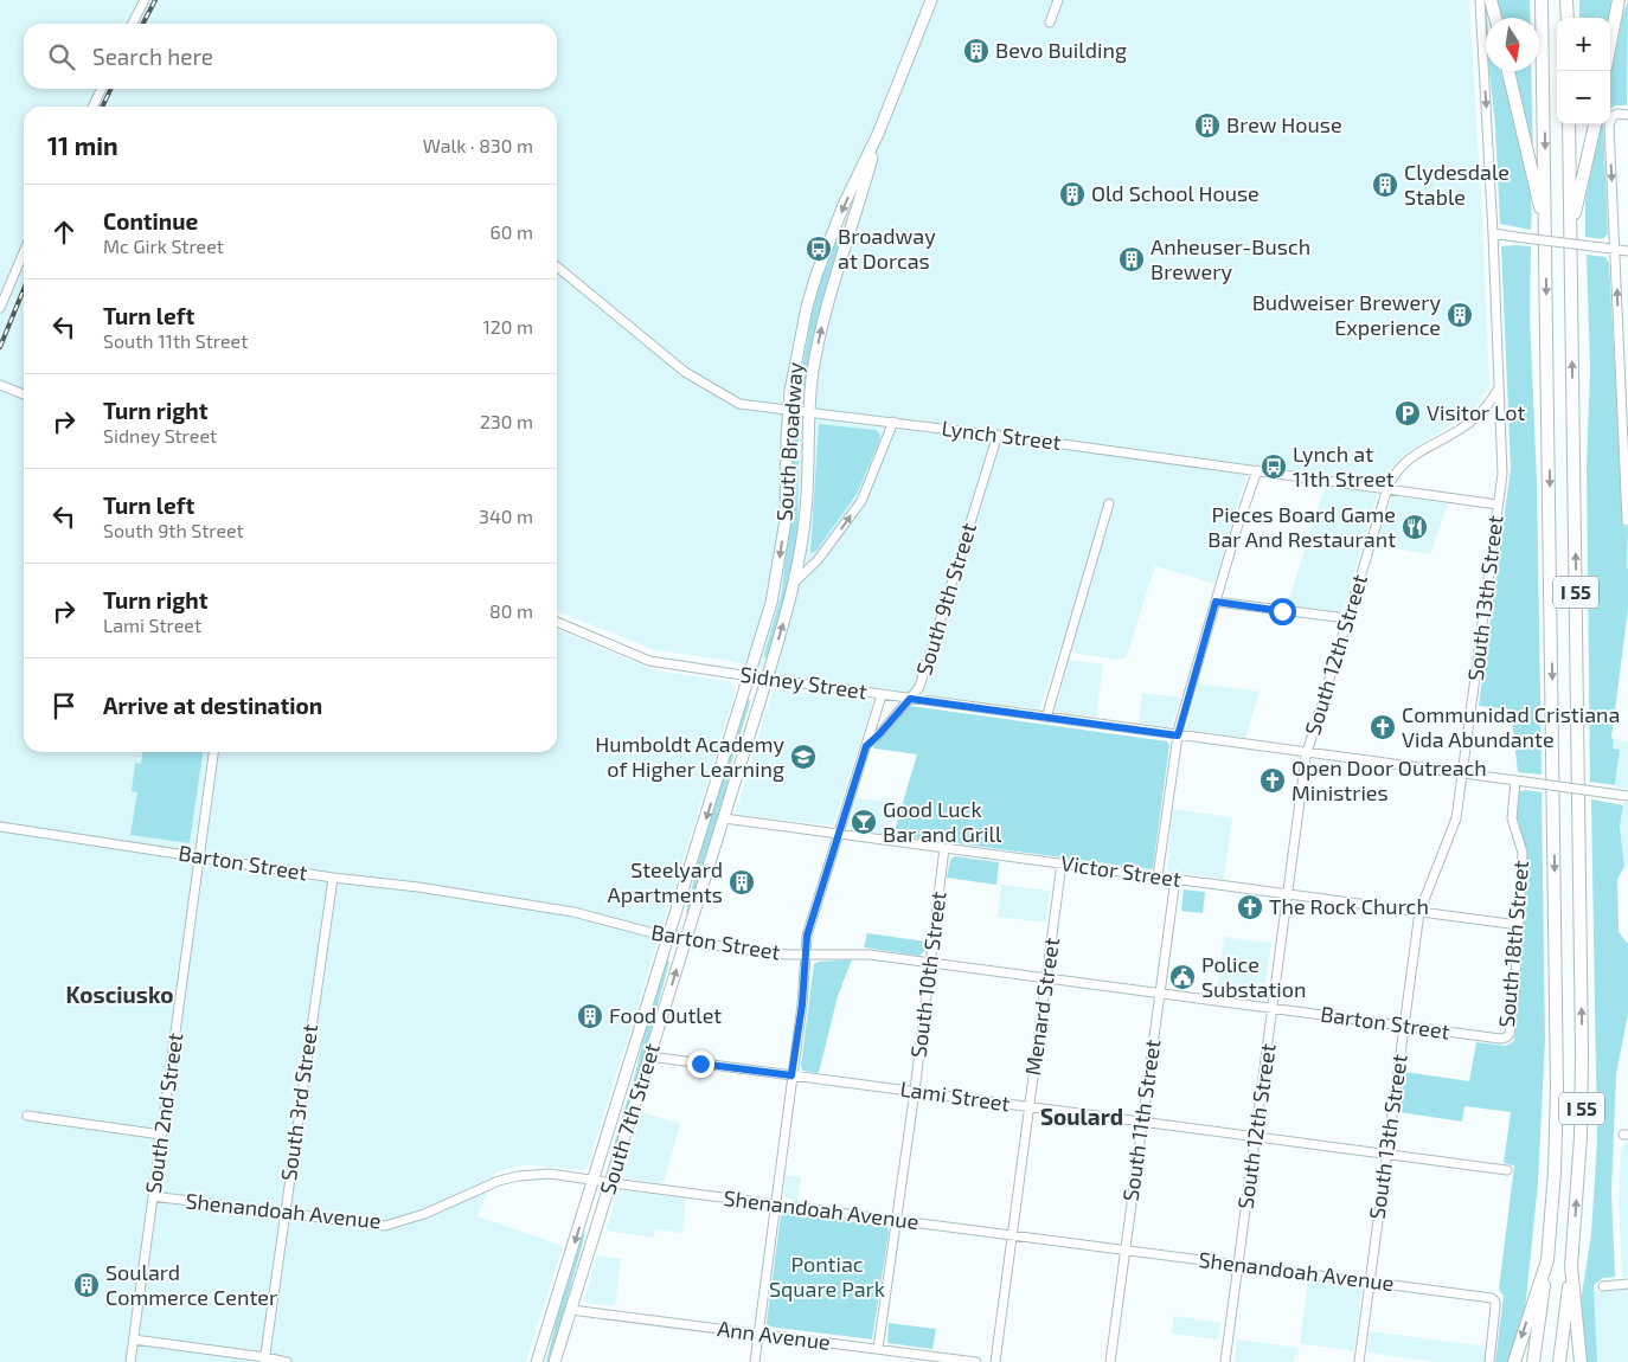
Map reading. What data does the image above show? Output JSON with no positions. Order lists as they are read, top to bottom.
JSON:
{
  "streets": {
    "highway": ["I 55"],
    "main road": ["South Broadway", "South 7th Street"],
    "street": [
      "Lynch Street",
      "South 13th Street",
      "South 9th Street",
      "South 12th Street",
      "Sidney Street",
      "Barton Street",
      "Victor Street",
      "South 18th Street",
      "South 10th Street",
      "Menard Street",
      "Lami Street",
      "South 3rd Street",
      "South 2nd Street",
      "South 11th Street",
      "Shenandoah Avenue",
      "Ann Avenue"
    ]
  },
  "crossings": [
    ["Lynch Street", "South Broadway"],
    ["Lynch Street", "South 13th Street"],
    ["Lynch Street", "South 9th Street"],
    ["Lynch Street", "South 12th Street"],
    ["Lynch Street", "South 7th Street"],
    ["South Broadway", "South 7th Street"],
    ["South 13th Street", "South 12th Street"],
    ["South 13th Street", "Sidney Street"],
    ["South 13th Street", "Barton Street"],
    ["South 13th Street", "Victor Street"],
    ["South 13th Street", "Lami Street"],
    ["South 13th Street", "Shenandoah Avenue"],
    ["South 9th Street", "Sidney Street"],
    ["South 9th Street", "Barton Street"],
    ["South 9th Street", "Victor Street"],
    ["South 9th Street", "Lami Street"],
    ["South 9th Street", "Shenandoah Avenue"],
    ["South 9th Street", "Ann Avenue"],
    ["South 12th Street", "Sidney Street"],
    ["South 12th Street", "Barton Street"],
    ["South 12th Street", "Victor Street"],
    ["South 12th Street", "Lami Street"],
    ["South 12th Street", "Shenandoah Avenue"],
    ["Sidney Street", "South 18th Street"],
    ["Sidney Street", "South 7th Street"],
    ["Barton Street", "South 18th Street"],
    ["Barton Street", "South 10th Street"],
    ["Barton Street", "Menard Street"],
    ["Barton Street", "South 3rd Street"],
    ["Barton Street", "South 2nd Street"],
    ["Barton Street", "South 7th Street"],
    ["Barton Street", "South 11th Street"],
    ["Victor Street", "South 18th Street"],
    ["Victor Street", "South 10th Street"],
    ["Victor Street", "Menard Street"],
    ["Victor Street", "South 7th Street"],
    ["Victor Street", "South 11th Street"],
    ["South 10th Street", "Lami Street"],
    ["South 10th Street", "Shenandoah Avenue"],
    ["South 10th Street", "Ann Avenue"],
    ["Menard Street", "Lami Street"],
    ["Menard Street", "Shenandoah Avenue"],
    ["Lami Street", "South 7th Street"],
    ["Lami Street", "South 11th Street"],
    ["South 3rd Street", "Shenandoah Avenue"],
    ["South 2nd Street", "Shenandoah Avenue"],
    ["South 7th Street", "Shenandoah Avenue"],
    ["South 7th Street", "Ann Avenue"],
    ["South 11th Street", "Shenandoah Avenue"]
  ],
  "districts": ["Kosciusko", "Soulard"],
  "parks": ["Pontiac Square Park"],
  "places": {
    "building": [
      "Bevo Building",
      "Brew House",
      "Clydesdale Stable",
      "Old School House",
      "Anheuser-Busch Brewery",
      "Budweiser Brewery Experience",
      "Steelyard Apartments",
      "Food Outlet",
      "Soulard Commerce Center"
    ],
    "bus stop": ["Broadway at Dorcas", "Lynch at 11th Street"],
    "parking": ["Visitor Lot"],
    "restaurant": ["Pieces Board Game Bar And Restaurant"],
    "church": ["Communidad Cristiana Vida Abundante", "Open Door Outreach Ministries", "The Rock Church"],
    "school or university": ["Humboldt Academy of Higher Learning"],
    "bar": ["Good Luck Bar and Grill"],
    "public building": ["Police Substation"]
  },
  "north": "bottom",
  "page": {
    "map_buttons": ["+", "−"],
    "search": "Search here",
    "heading": ["11 min", "Walk · 830 m"],
    "list": [
      ["Continue", "Mc Girk Street", "60 m"],
      ["Turn left", "South 11th Street", "120 m"],
      ["Turn right", "Sidney Street", "230 m"],
      ["Turn left", "South 9th Street", "340 m"],
      ["Turn right", "Lami Street", "80 m"],
      "Arrive at destination"
    ]
  }
}
